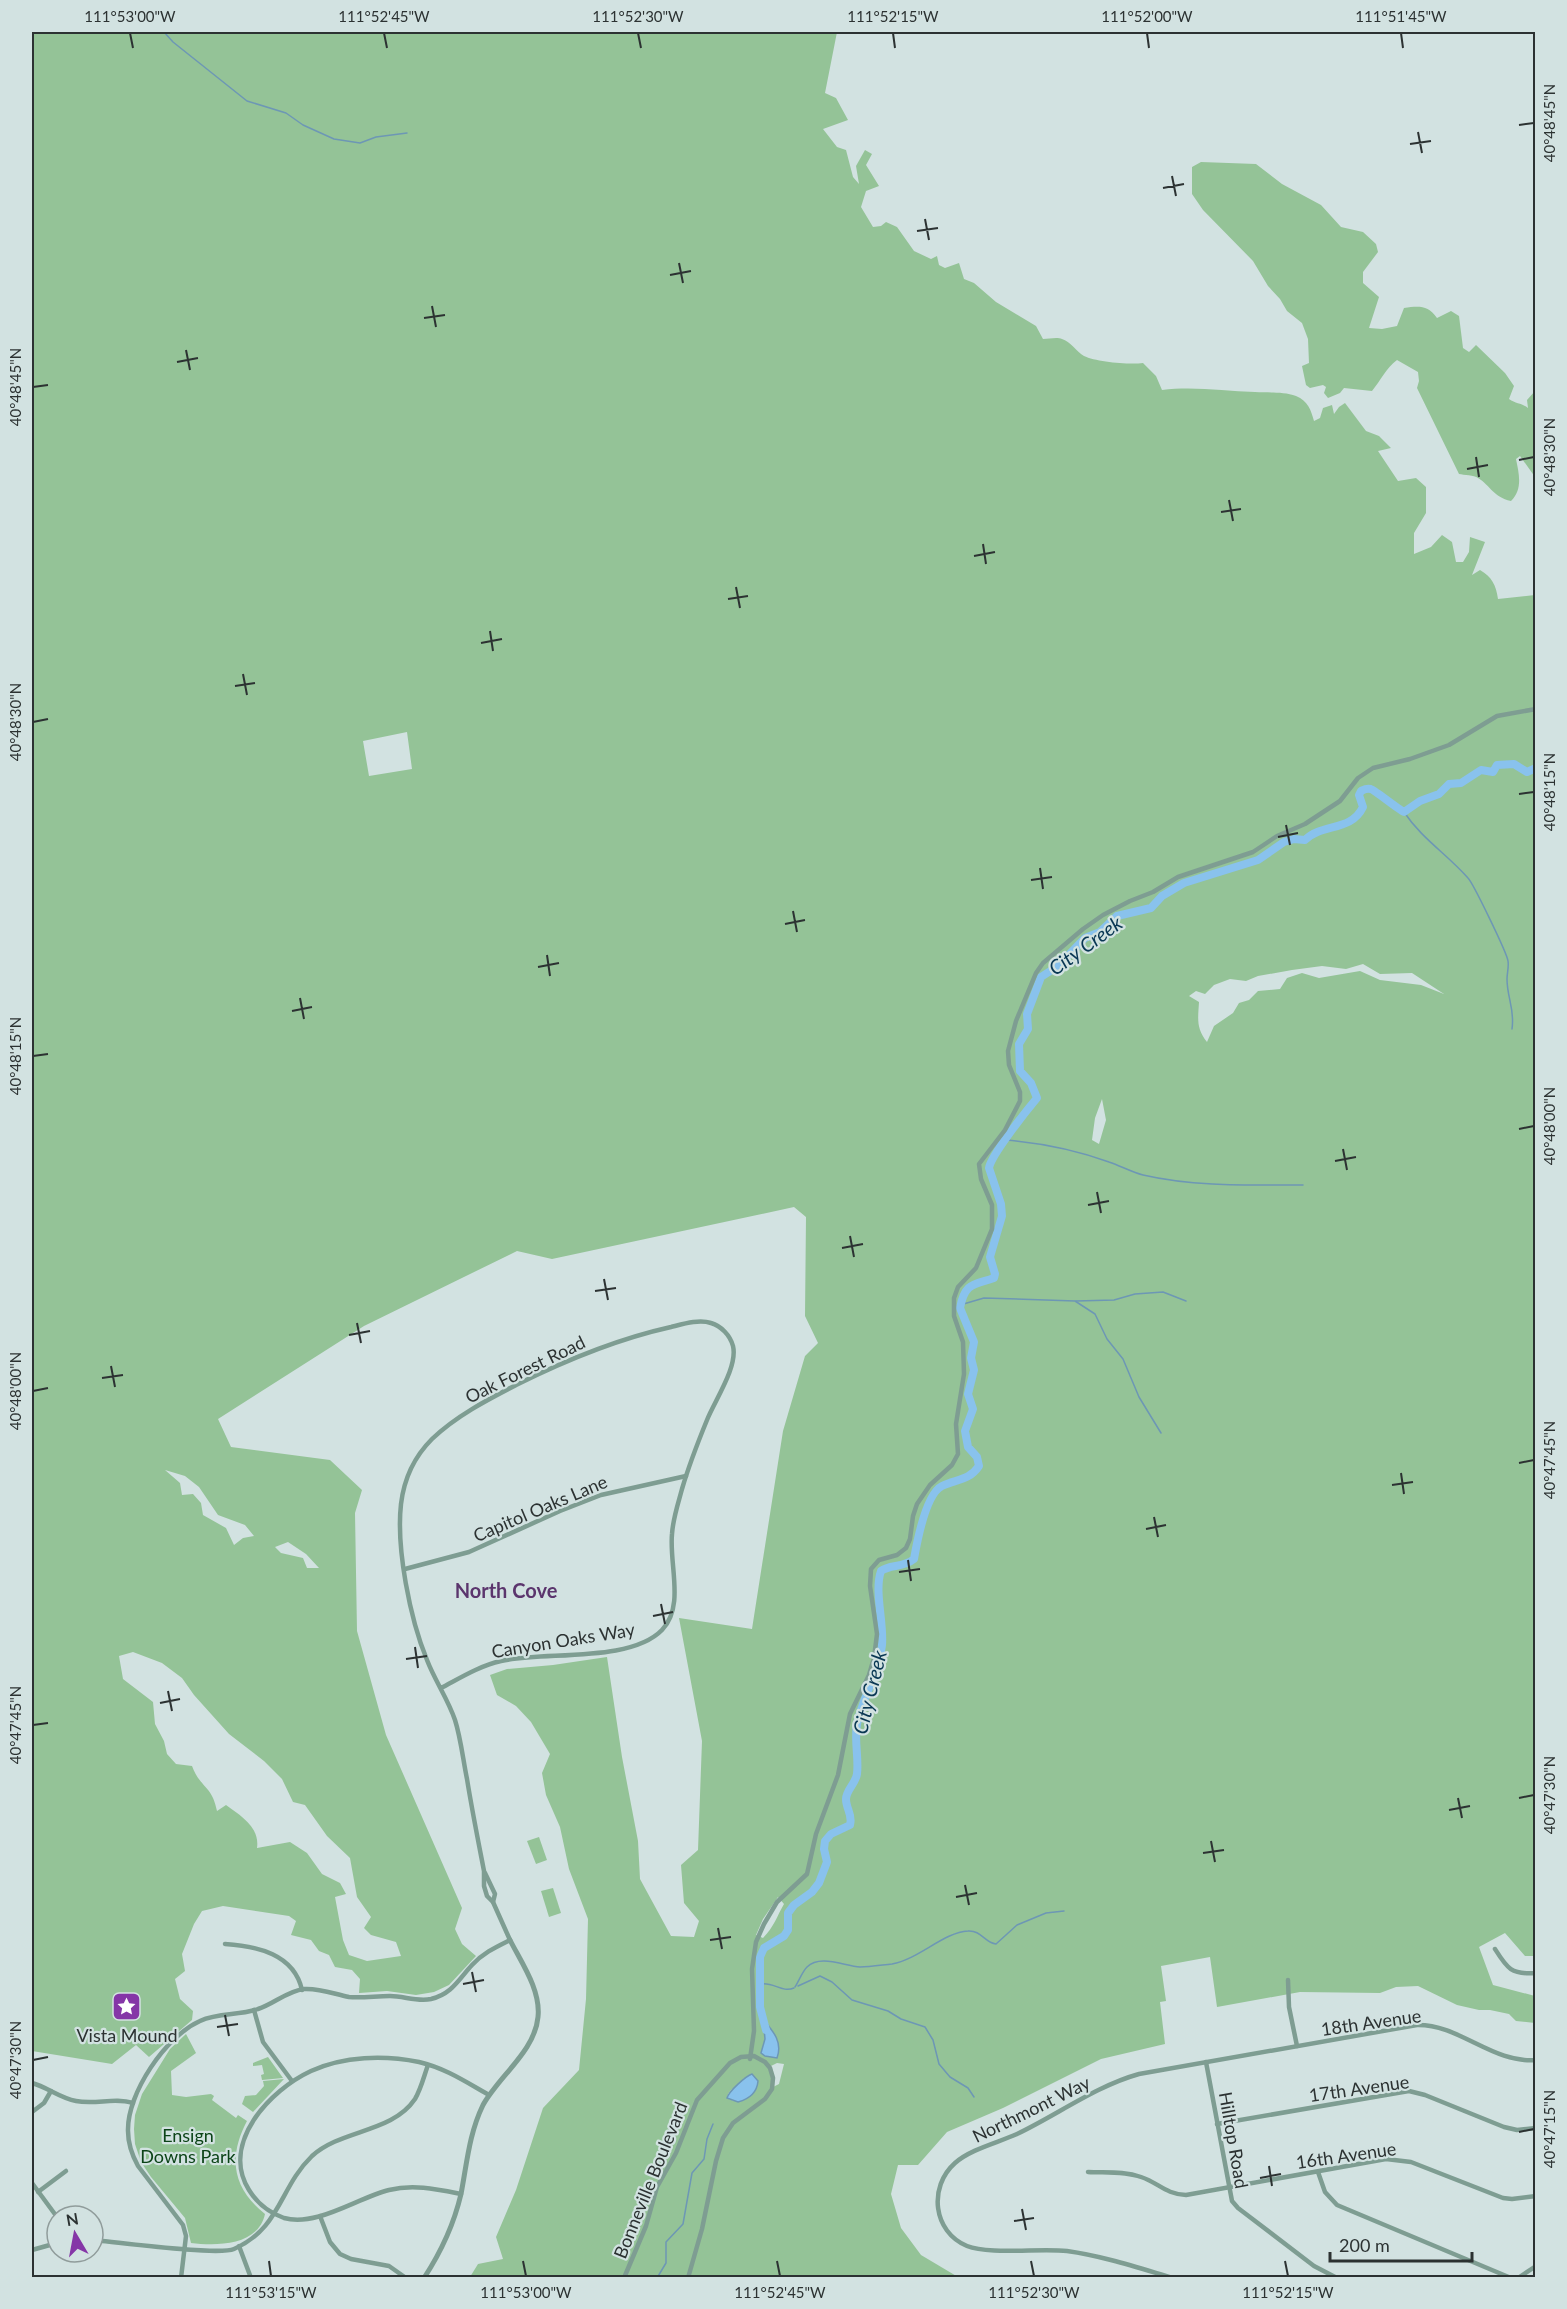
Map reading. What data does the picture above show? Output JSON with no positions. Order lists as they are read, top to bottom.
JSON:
{
  "streets": {
    "street": [
      "Oak Forest Road",
      "Capitol Oaks Lane",
      "Canyon Oaks Way",
      "18th Avenue",
      "17th Avenue",
      "Northmont Way",
      "Hilltop Road",
      "16th Avenue",
      "Bonneville Boulevard"
    ]
  },
  "crossings": [
    ["Oak Forest Road", "Capitol Oaks Lane"],
    ["Oak Forest Road", "Canyon Oaks Way"],
    ["Capitol Oaks Lane", "Canyon Oaks Way"],
    ["18th Avenue", "Northmont Way"],
    ["18th Avenue", "Hilltop Road"],
    ["17th Avenue", "Hilltop Road"],
    ["Northmont Way", "Hilltop Road"],
    ["Hilltop Road", "16th Avenue"]
  ],
  "districts": ["North Cove"],
  "water": ["City Creek"],
  "parks": ["Ensign Downs Park"],
  "places": {
    "place": ["Vista Mound"]
  },
  "scale_bar": "200 m",
  "north": "top",
  "coordinates": [
    "111°53'00\"W",
    "111°52'45\"W",
    "111°52'30\"W",
    "111°52'15\"W",
    "111°52'00\"W",
    "111°51'45\"W",
    "40°48'45\"N",
    "40°48'30\"N",
    "40°48'15\"N",
    "40°48'00\"N",
    "40°47'45\"N",
    "40°47'30\"N",
    "40°47'15\"N",
    "111°53'15\"W"
  ]
}
